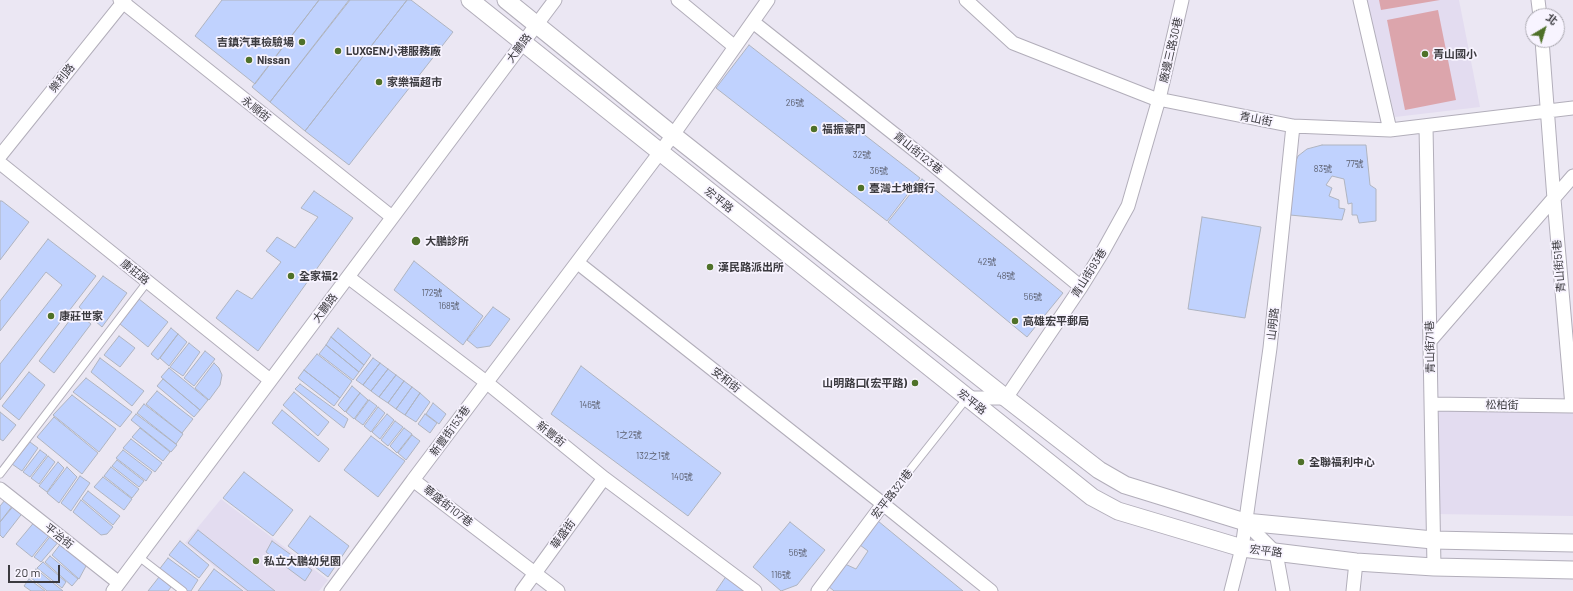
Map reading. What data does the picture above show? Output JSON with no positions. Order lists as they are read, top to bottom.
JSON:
{
  "streets": {
    "street": [
      "大鵬路",
      "廠邊三路30巷",
      "樂利路",
      "永順街",
      "青山街",
      "青山街123巷",
      "宏平路",
      "青山街51巷",
      "康莊路",
      "青山街93巷",
      "山明路",
      "青山街71巷",
      "安和街",
      "松柏街",
      "新豐街153巷",
      "新豐街",
      "宏平路321巷",
      "華盛街107巷",
      "華盛街",
      "平治街"
    ]
  },
  "crossings": [
    ["大鵬路", "永順街"],
    ["大鵬路", "宏平路"],
    ["大鵬路", "康莊路"],
    ["大鵬路", "新豐街"],
    ["大鵬路", "平治街"],
    ["廠邊三路30巷", "青山街"],
    ["廠邊三路30巷", "青山街93巷"],
    ["樂利路", "永順街"],
    ["青山街", "青山街51巷"],
    ["青山街", "青山街93巷"],
    ["青山街", "山明路"],
    ["青山街", "青山街71巷"],
    ["青山街123巷", "青山街93巷"],
    ["宏平路", "青山街93巷"],
    ["宏平路", "山明路"],
    ["宏平路", "青山街71巷"],
    ["宏平路", "宏平路321巷"],
    ["青山街51巷", "松柏街"],
    ["青山街71巷", "松柏街"],
    ["安和街", "宏平路321巷"],
    ["新豐街153巷", "新豐街"],
    ["新豐街153巷", "華盛街107巷"],
    ["新豐街", "華盛街"],
    ["華盛街107巷", "華盛街"]
  ],
  "places": [
    "吉鎮汽車檢驗場",
    "LUXGEN小港服務廠",
    "青山國小",
    "Nissan",
    "家樂福超市",
    "福振豪門",
    "臺灣土地銀行",
    "大鵬診所",
    "漢民路派出所",
    "全家福2",
    "康莊世家",
    "高雄宏平郵局",
    "山明路口(宏平路)",
    "全聯福利中心",
    "私立大鵬幼兒園"
  ],
  "house_numbers": [
    "26號",
    "32號",
    "77號",
    "83號",
    "36號",
    "42號",
    "48號",
    "172號",
    "56號",
    "168號",
    "146號",
    "1之2號",
    "132之1號",
    "140號",
    "56號",
    "116號"
  ],
  "scale_bar": "20 m",
  "north": "top right"
}
